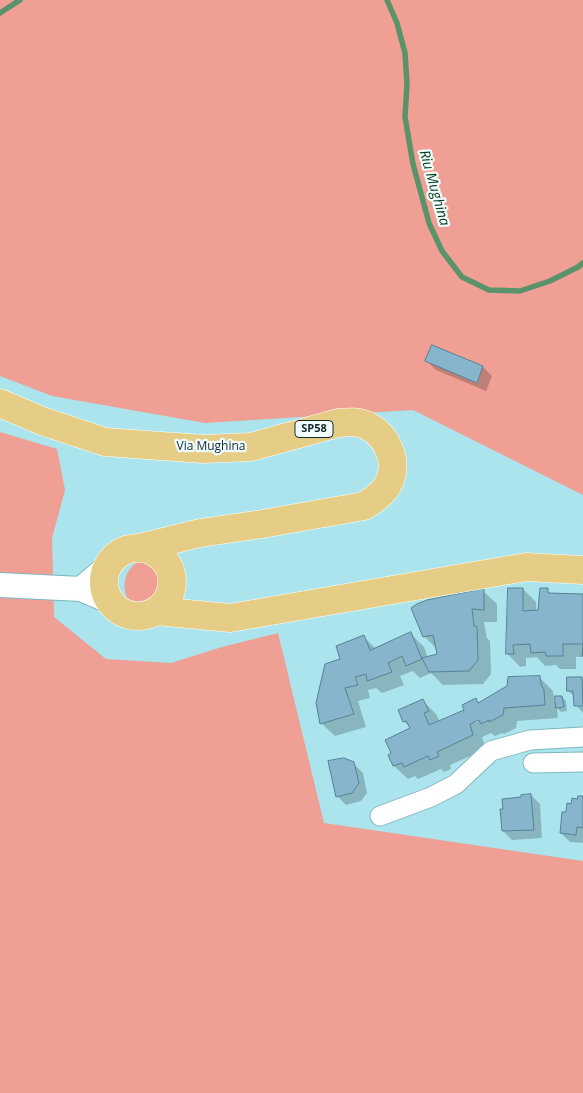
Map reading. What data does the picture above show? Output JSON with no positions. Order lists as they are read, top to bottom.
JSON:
{
  "streets": {
    "main road": ["SP58", "Via Mughina"]
  },
  "water": ["Riu Mughina"]
}
